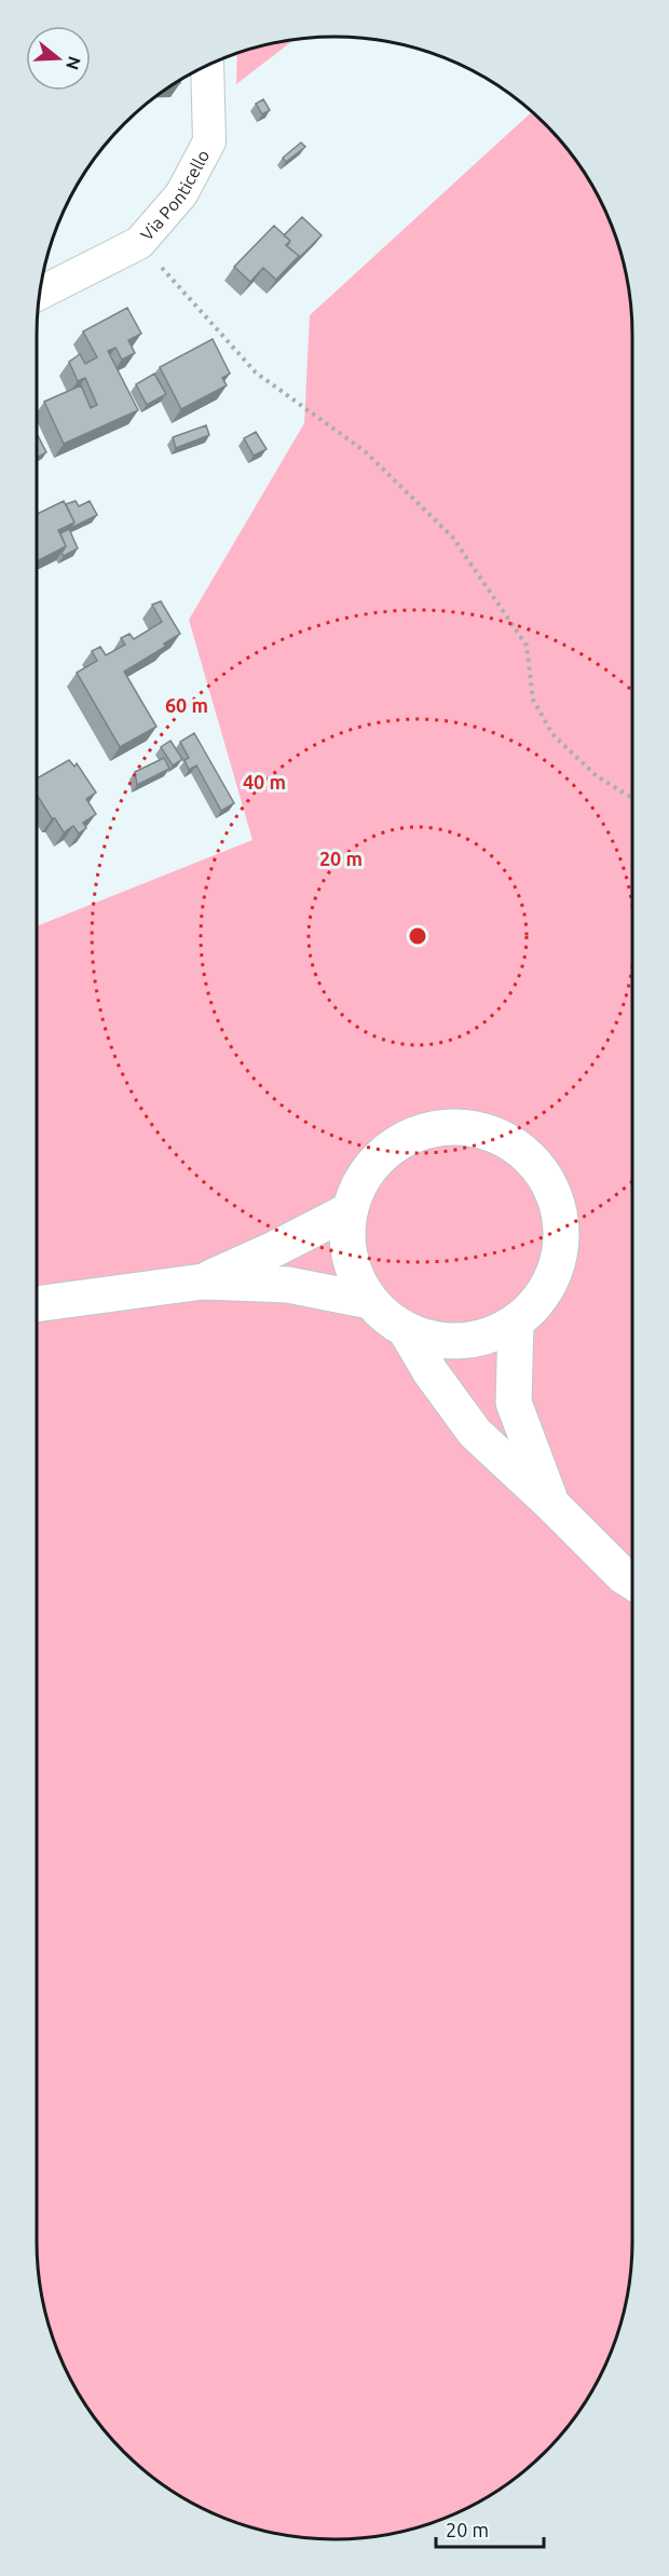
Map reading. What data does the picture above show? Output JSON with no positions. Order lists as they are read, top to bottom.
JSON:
{
  "streets": {
    "street": ["Via Ponticello"]
  },
  "scale_bar": "20 m",
  "north": "right",
  "rings": ["60 m", "40 m", "20 m"]
}
